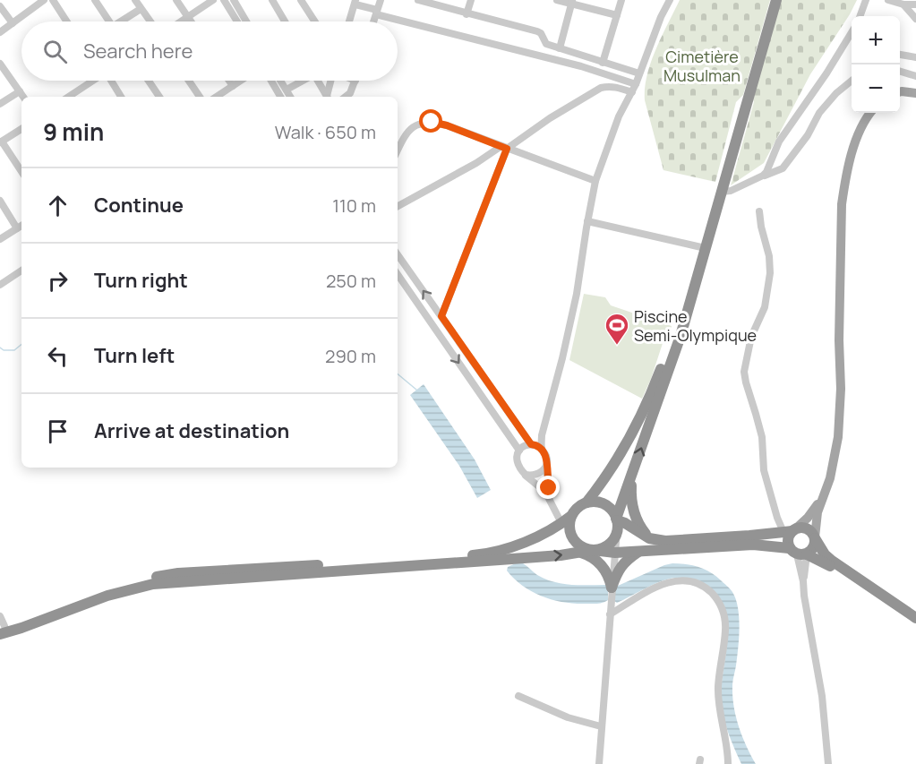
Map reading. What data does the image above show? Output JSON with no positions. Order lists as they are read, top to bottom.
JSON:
{
  "parks": ["Cimetière Musulman"],
  "places": {
    "sports": ["Piscine Semi-Olympique"]
  },
  "page": {
    "map_buttons": ["+", "−"],
    "search": "Search here",
    "heading": ["9 min", "Walk · 650 m"],
    "list": [
      ["Continue", "110 m"],
      ["Turn right", "250 m"],
      ["Turn left", "290 m"],
      "Arrive at destination"
    ]
  }
}
